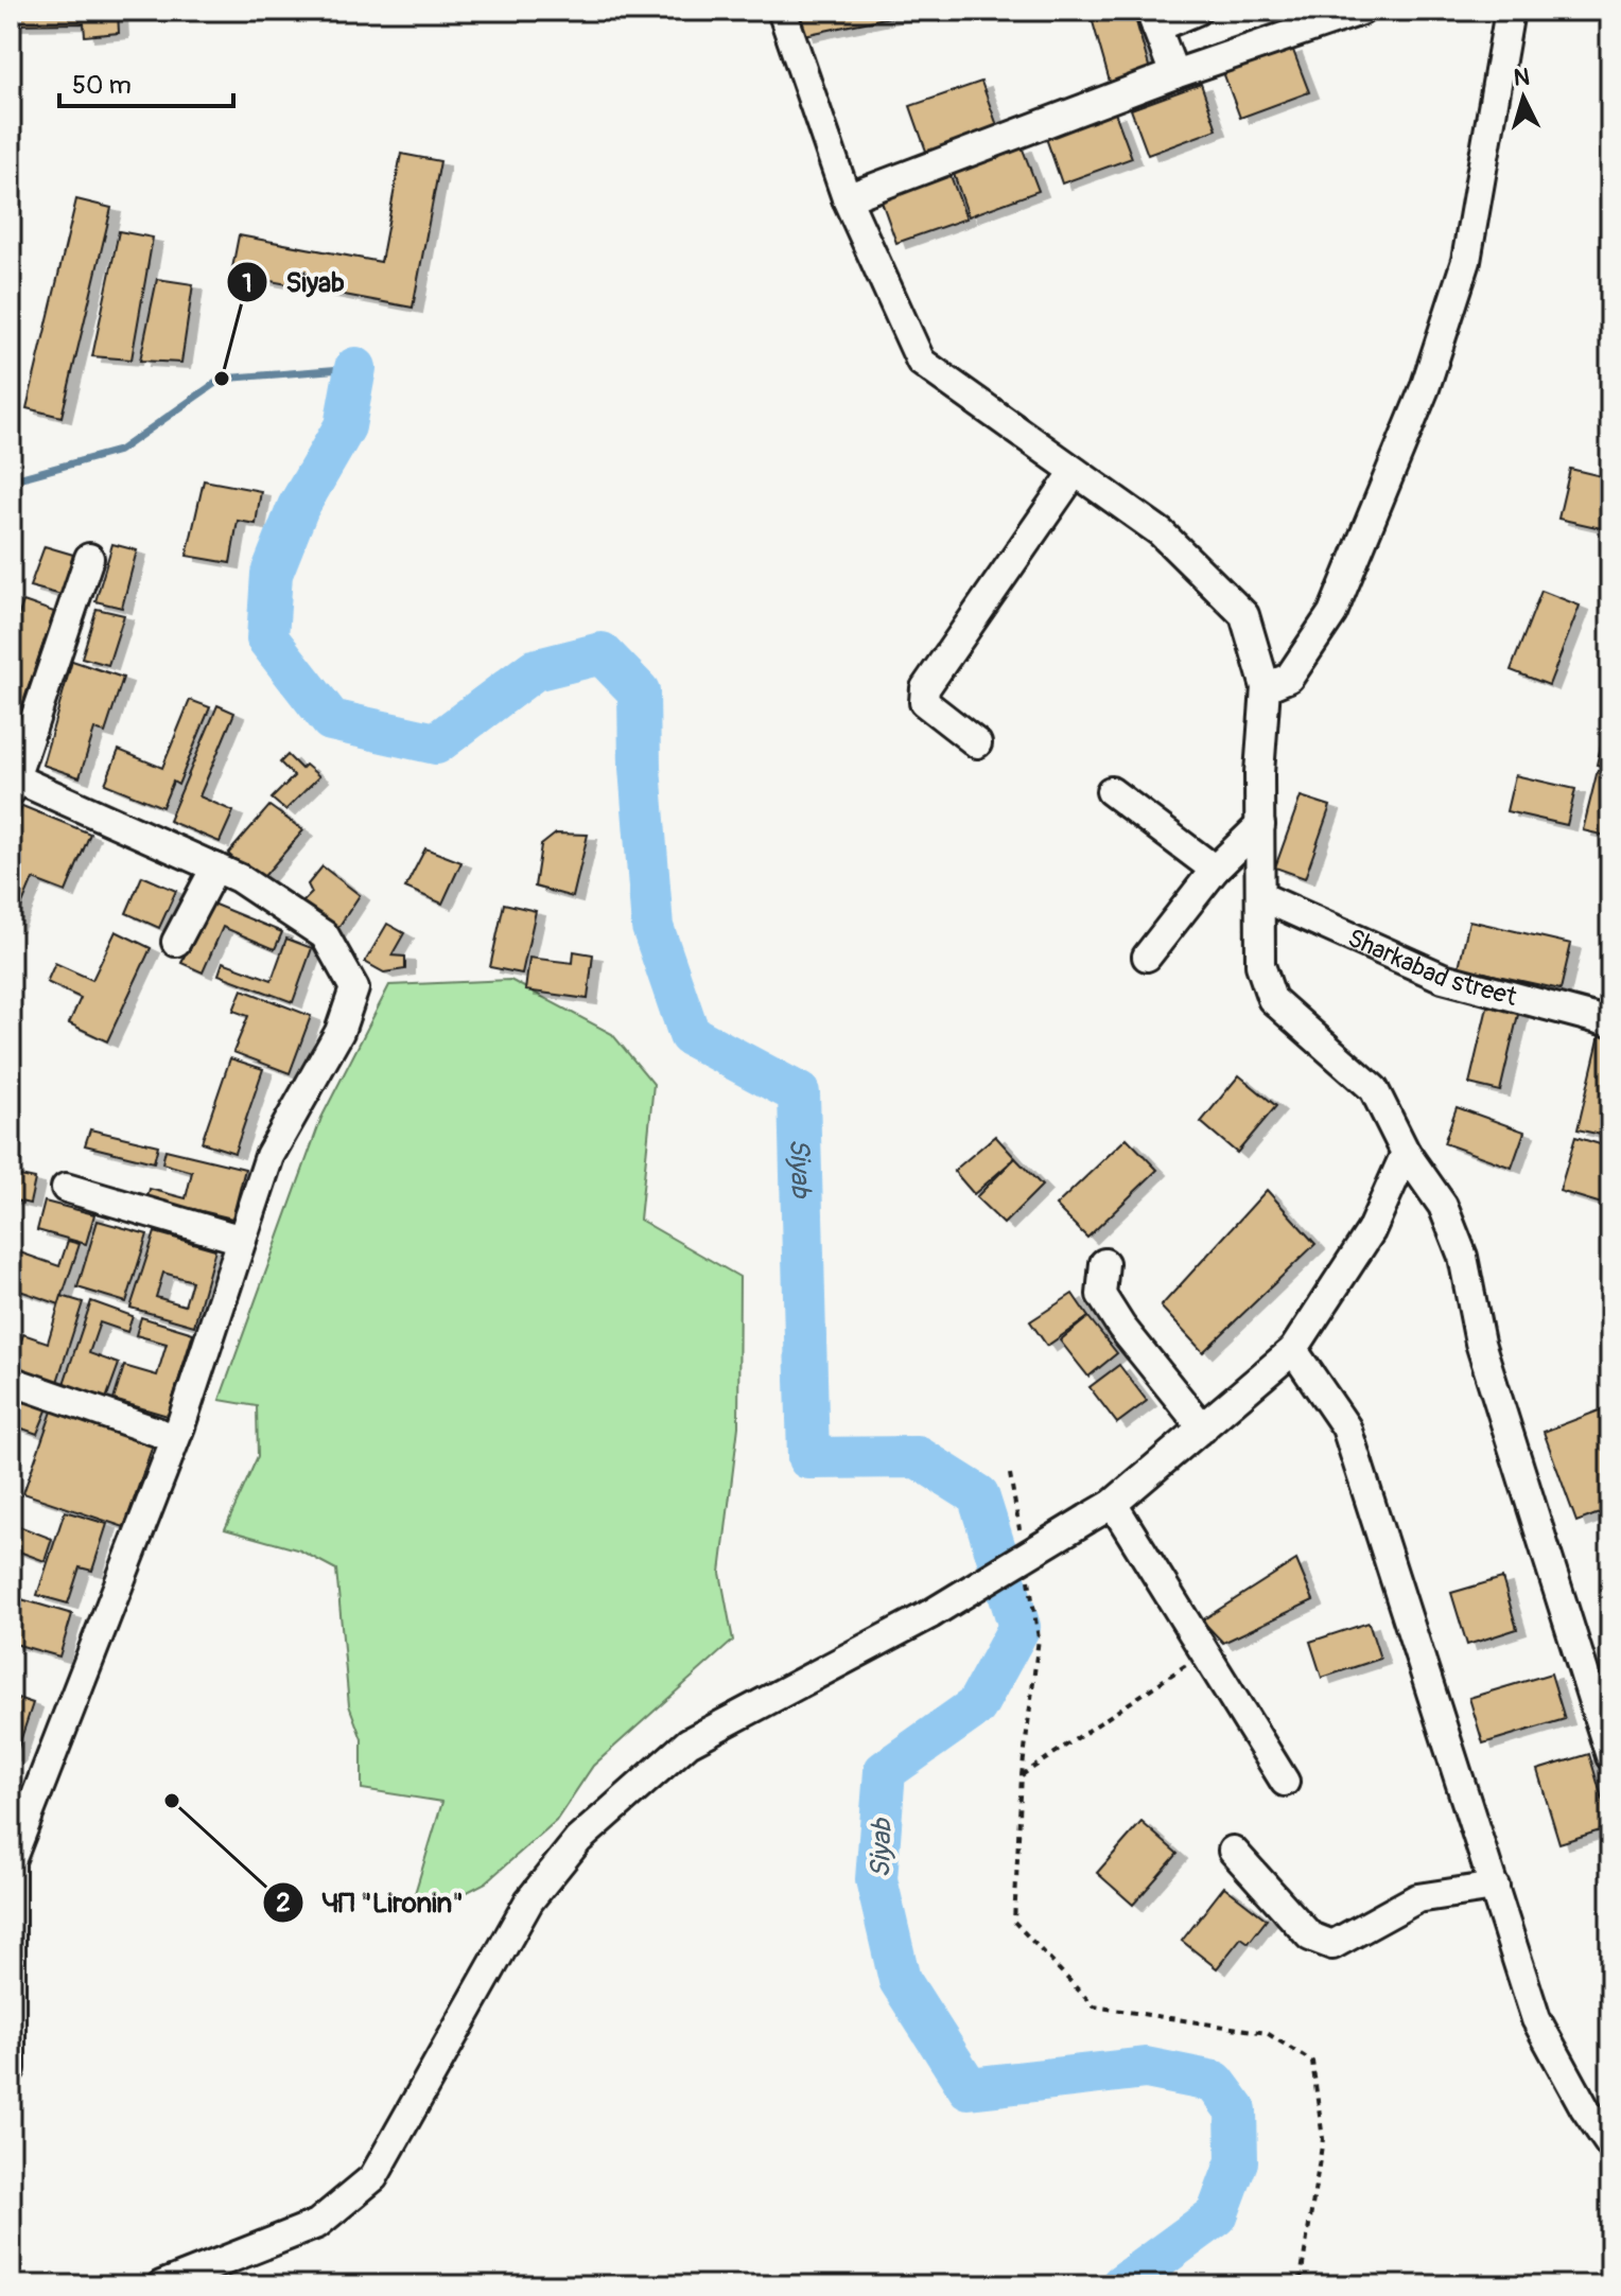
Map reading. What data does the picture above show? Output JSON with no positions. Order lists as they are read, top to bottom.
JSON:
{
  "streets": {
    "street": ["Sharkabad street"]
  },
  "water": ["Siyab"],
  "places": ["Siyab", "ЧП \"Lironin\""],
  "scale_bar": "50 m",
  "north": "top"
}
